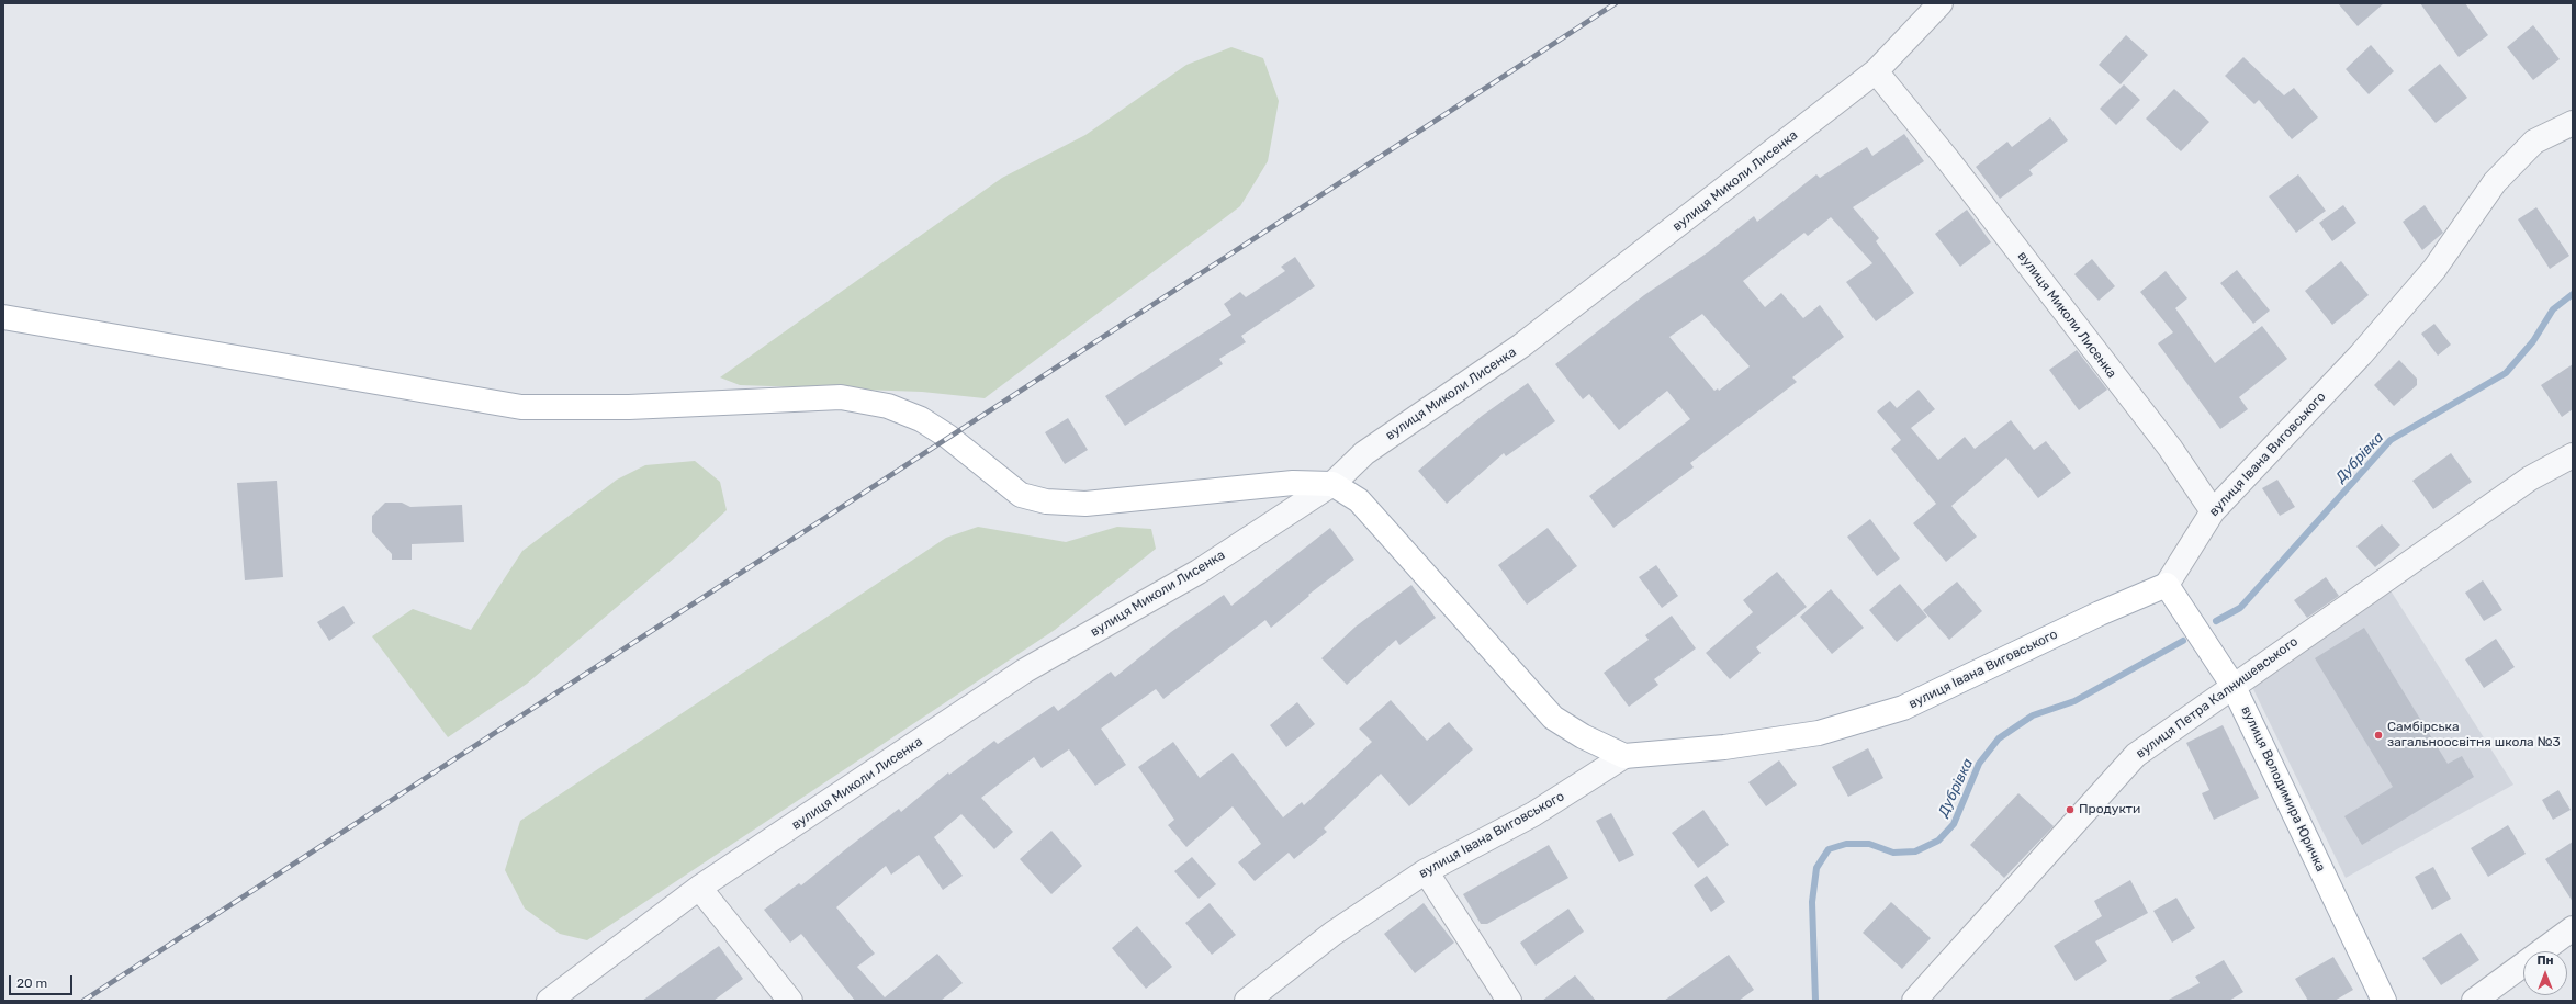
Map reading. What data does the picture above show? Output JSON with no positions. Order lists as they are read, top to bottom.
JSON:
{
  "streets": {
    "main road": ["вулиця Івана Виговського", "вулиця Володимира Юричка"],
    "street": ["вулиця Миколи Лисенка", "вулиця Петра Калнишевського"]
  },
  "crossings": [
    ["вулиця Миколи Лисенка", "вулиця Івана Виговського"],
    ["вулиця Івана Виговського", "вулиця Володимира Юричка"],
    ["вулиця Петра Калнишевського", "вулиця Володимира Юричка"]
  ],
  "water": ["Дубрівка"],
  "places": ["Самбірська загальноосвітня школа №3", "Продукти"],
  "scale_bar": "20 m",
  "north": "top"
}
